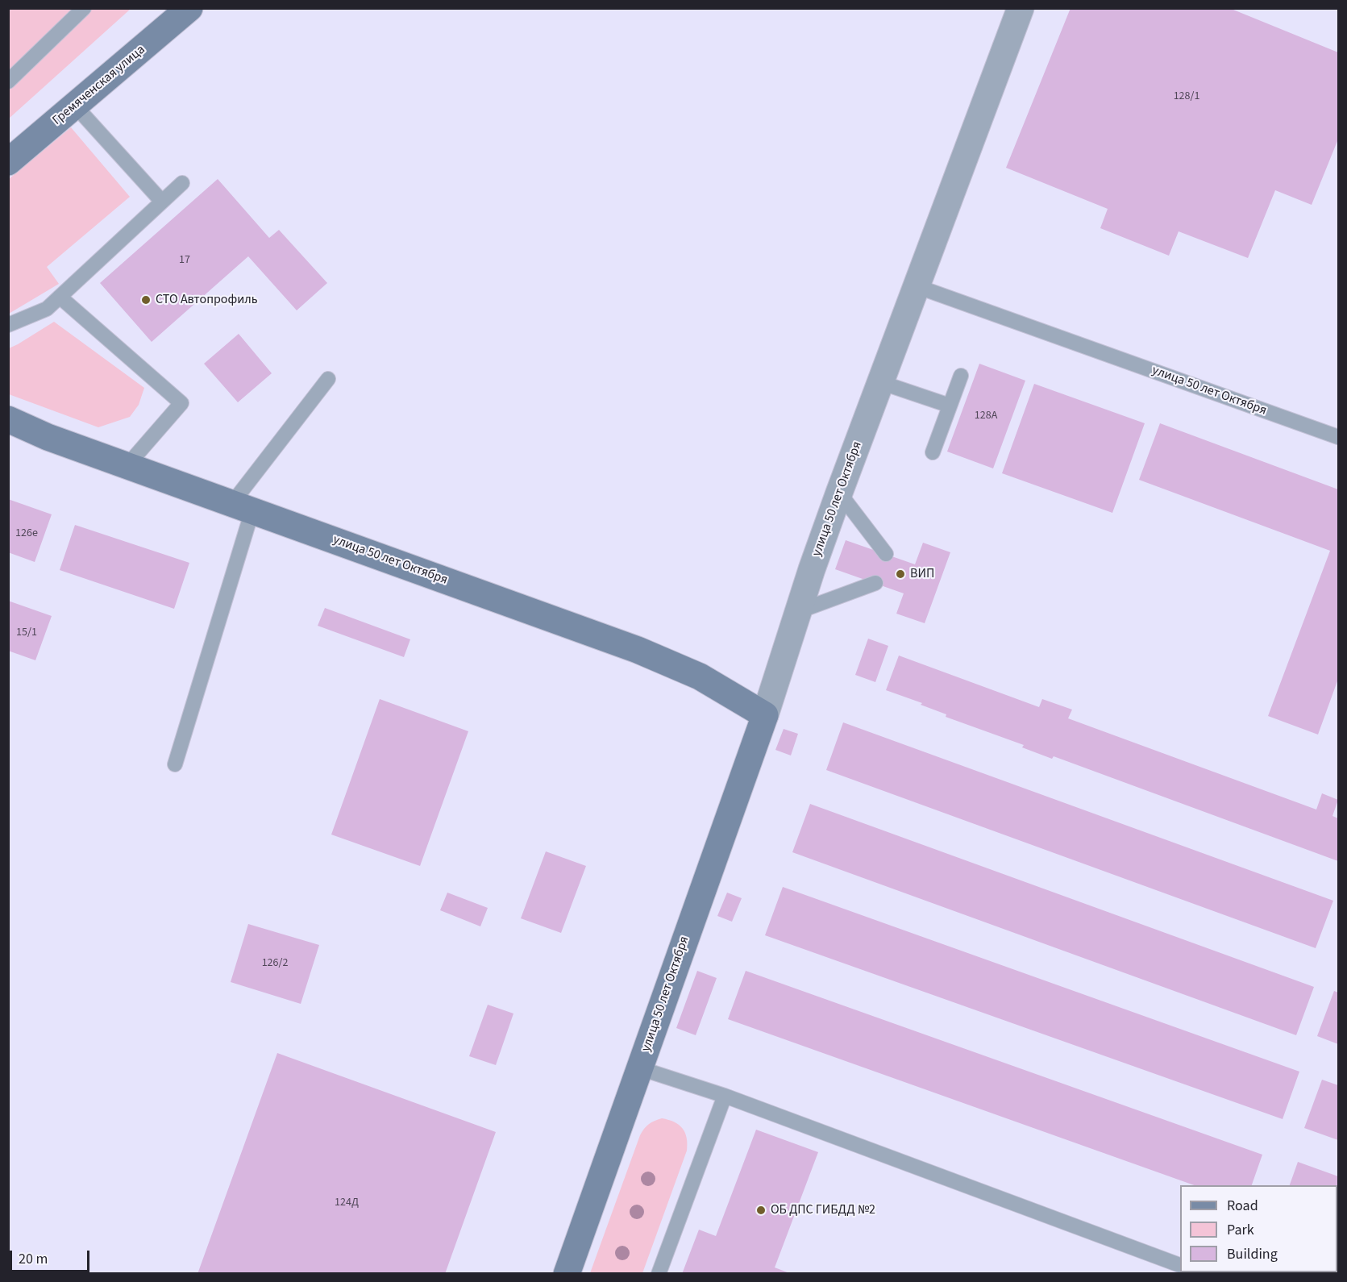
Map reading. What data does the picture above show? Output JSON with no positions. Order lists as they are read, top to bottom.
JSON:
{
  "streets": {
    "street": ["Гремяченская улица", "улица 50 лет Октября"]
  },
  "places": ["СТО Автопрофиль", "ВИП", "ОБ ДПС ГИБДД №2"],
  "house_numbers": [
    "128/1",
    "17",
    "128А",
    "126е",
    "15/1",
    "126/2",
    "124Д"
  ],
  "legend": ["Road", "Park", "Building"],
  "scale_bar": "20 m"
}
